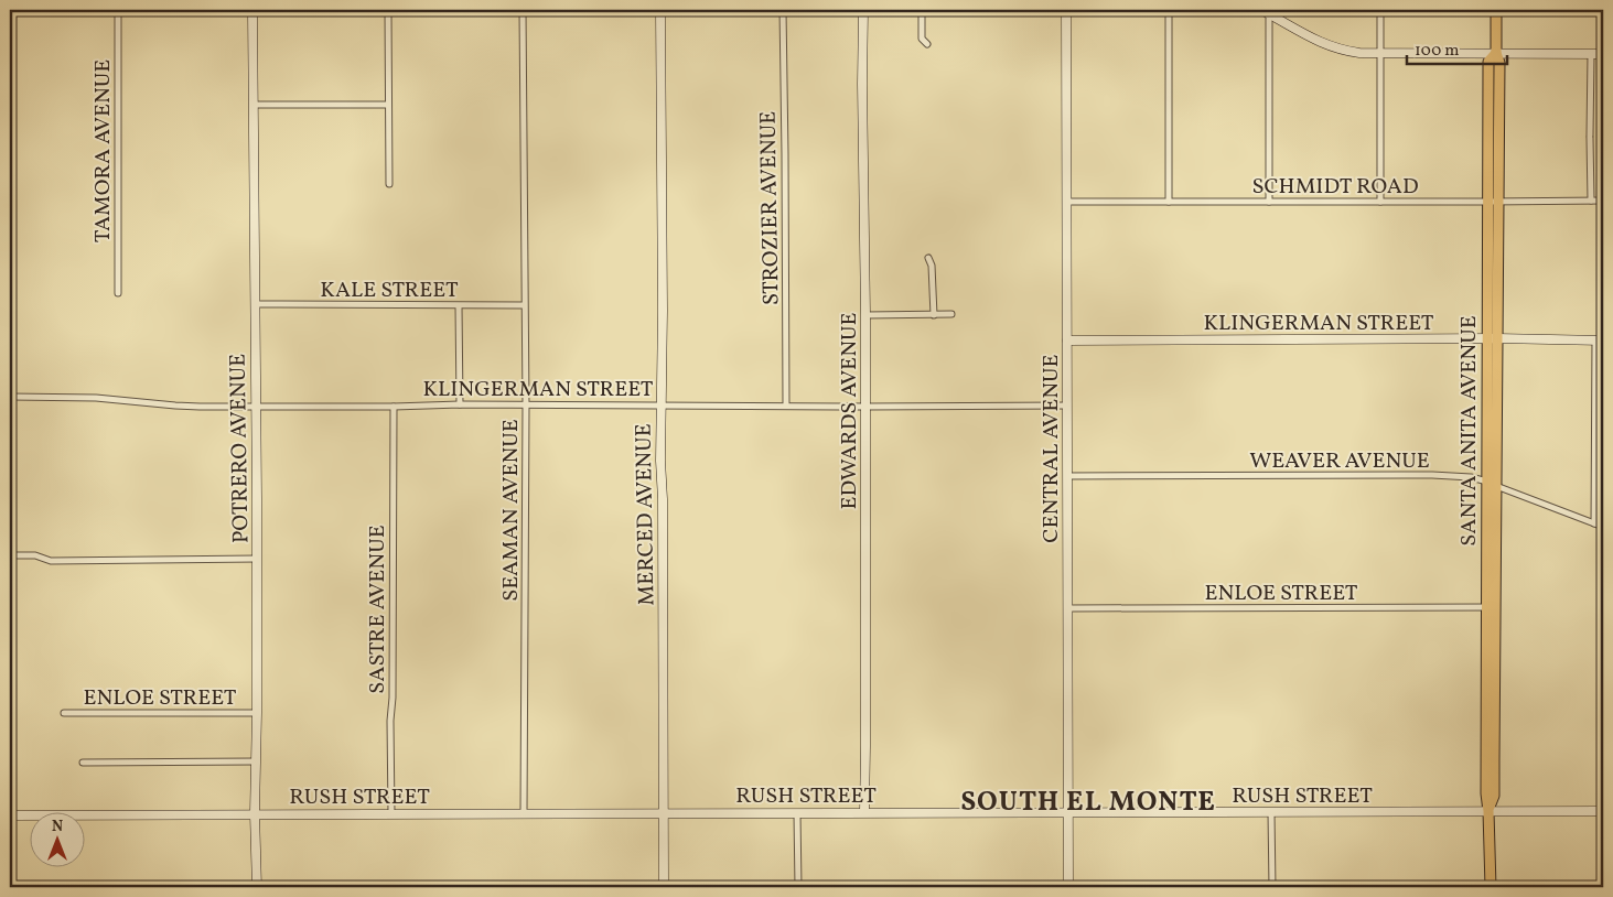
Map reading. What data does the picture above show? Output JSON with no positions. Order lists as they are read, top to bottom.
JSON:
{
  "streets": {
    "main road": ["SANTA ANITA AVENUE"],
    "street": [
      "TAMORA AVENUE",
      "SCHMIDT ROAD",
      "STROZIER AVENUE",
      "KALE STREET",
      "KLINGERMAN STREET",
      "EDWARDS AVENUE",
      "POTRERO AVENUE",
      "CENTRAL AVENUE",
      "WEAVER AVENUE",
      "SEAMAN AVENUE",
      "MERCED AVENUE",
      "ENLOE STREET",
      "SASTRE AVENUE",
      "RUSH STREET"
    ]
  },
  "crossings": [
    ["SCHMIDT ROAD", "SANTA ANITA AVENUE"],
    ["SCHMIDT ROAD", "CENTRAL AVENUE"],
    ["STROZIER AVENUE", "KLINGERMAN STREET"],
    ["KALE STREET", "POTRERO AVENUE"],
    ["KALE STREET", "SEAMAN AVENUE"],
    ["KLINGERMAN STREET", "EDWARDS AVENUE"],
    ["KLINGERMAN STREET", "SANTA ANITA AVENUE"],
    ["KLINGERMAN STREET", "POTRERO AVENUE"],
    ["KLINGERMAN STREET", "CENTRAL AVENUE"],
    ["KLINGERMAN STREET", "SEAMAN AVENUE"],
    ["KLINGERMAN STREET", "MERCED AVENUE"],
    ["KLINGERMAN STREET", "SASTRE AVENUE"],
    ["EDWARDS AVENUE", "RUSH STREET"],
    ["SANTA ANITA AVENUE", "WEAVER AVENUE"],
    ["SANTA ANITA AVENUE", "ENLOE STREET"],
    ["SANTA ANITA AVENUE", "RUSH STREET"],
    ["POTRERO AVENUE", "ENLOE STREET"],
    ["POTRERO AVENUE", "RUSH STREET"],
    ["CENTRAL AVENUE", "WEAVER AVENUE"],
    ["CENTRAL AVENUE", "ENLOE STREET"],
    ["CENTRAL AVENUE", "RUSH STREET"],
    ["SEAMAN AVENUE", "RUSH STREET"],
    ["MERCED AVENUE", "RUSH STREET"],
    ["SASTRE AVENUE", "RUSH STREET"]
  ],
  "districts": ["SOUTH EL MONTE"],
  "scale_bar": "100 m",
  "north": "top"
}
